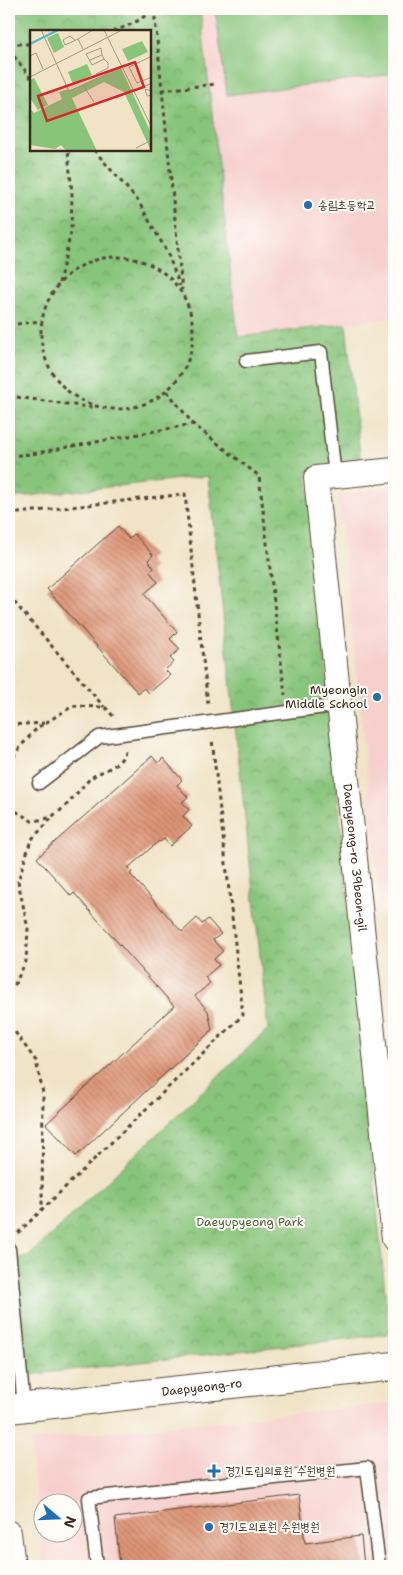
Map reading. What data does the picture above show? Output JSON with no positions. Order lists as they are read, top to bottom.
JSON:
{
  "streets": {
    "street": ["Daepyeong-ro 39beon-gil", "Daepyeong-ro"]
  },
  "parks": ["Daeyupyeong Park"],
  "places": {
    "other": ["송림초등학교", "Myeongin Middle School", "경기도의료원 수원병원"],
    "health": ["경기도립의료원 수원병원"]
  },
  "north": "right"
}
